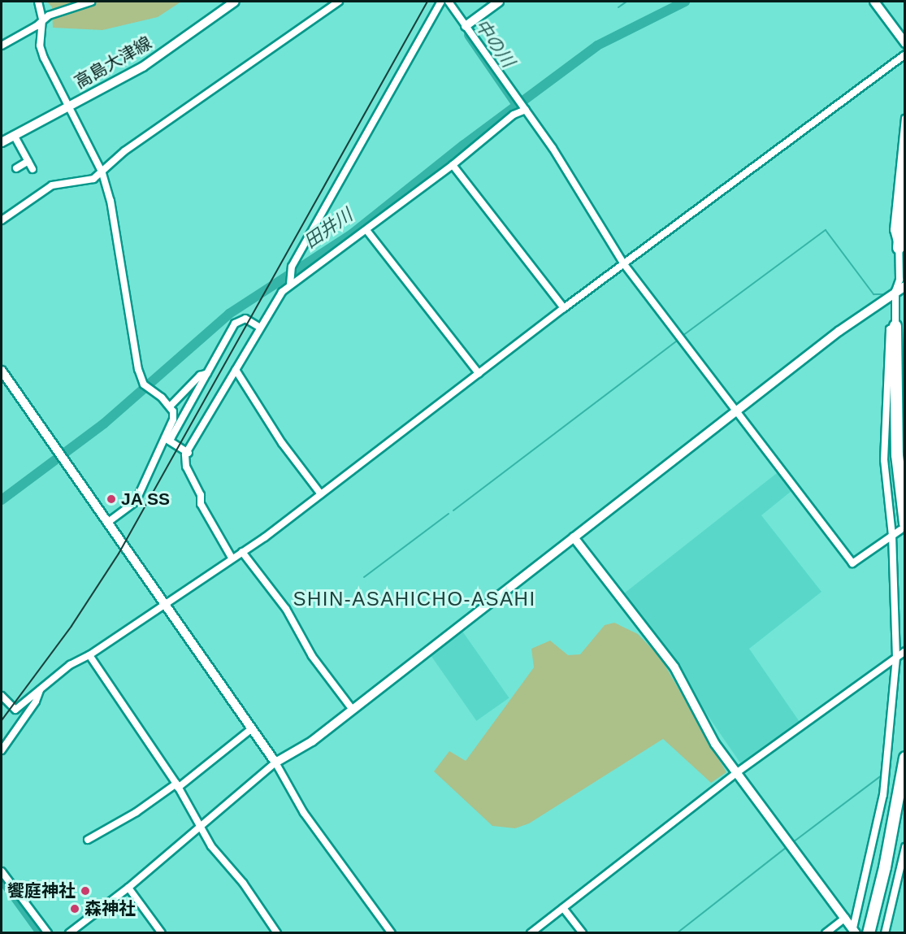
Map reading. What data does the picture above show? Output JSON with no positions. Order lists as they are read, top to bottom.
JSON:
{
  "streets": {
    "street": ["高島大津線"]
  },
  "districts": ["SHIN-ASAHICHO-ASAHI"],
  "water": ["中の川", "田井川"],
  "places": ["JA SS", "饗庭神社", "森神社"]
}
